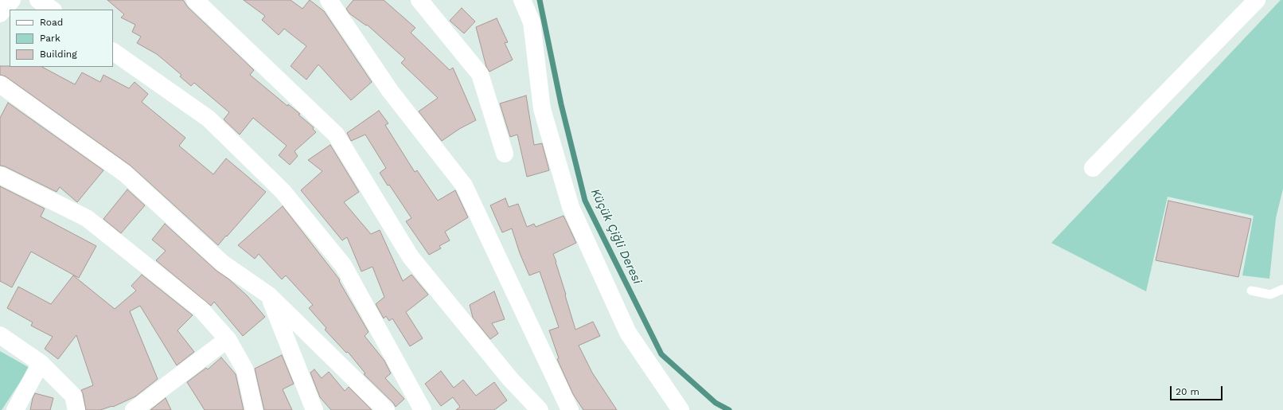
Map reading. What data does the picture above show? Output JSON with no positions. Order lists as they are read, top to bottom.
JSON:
{
  "water": ["Küçük Çiğli Deresi"],
  "legend": ["Road", "Park", "Building"],
  "scale_bar": "20 m"
}
